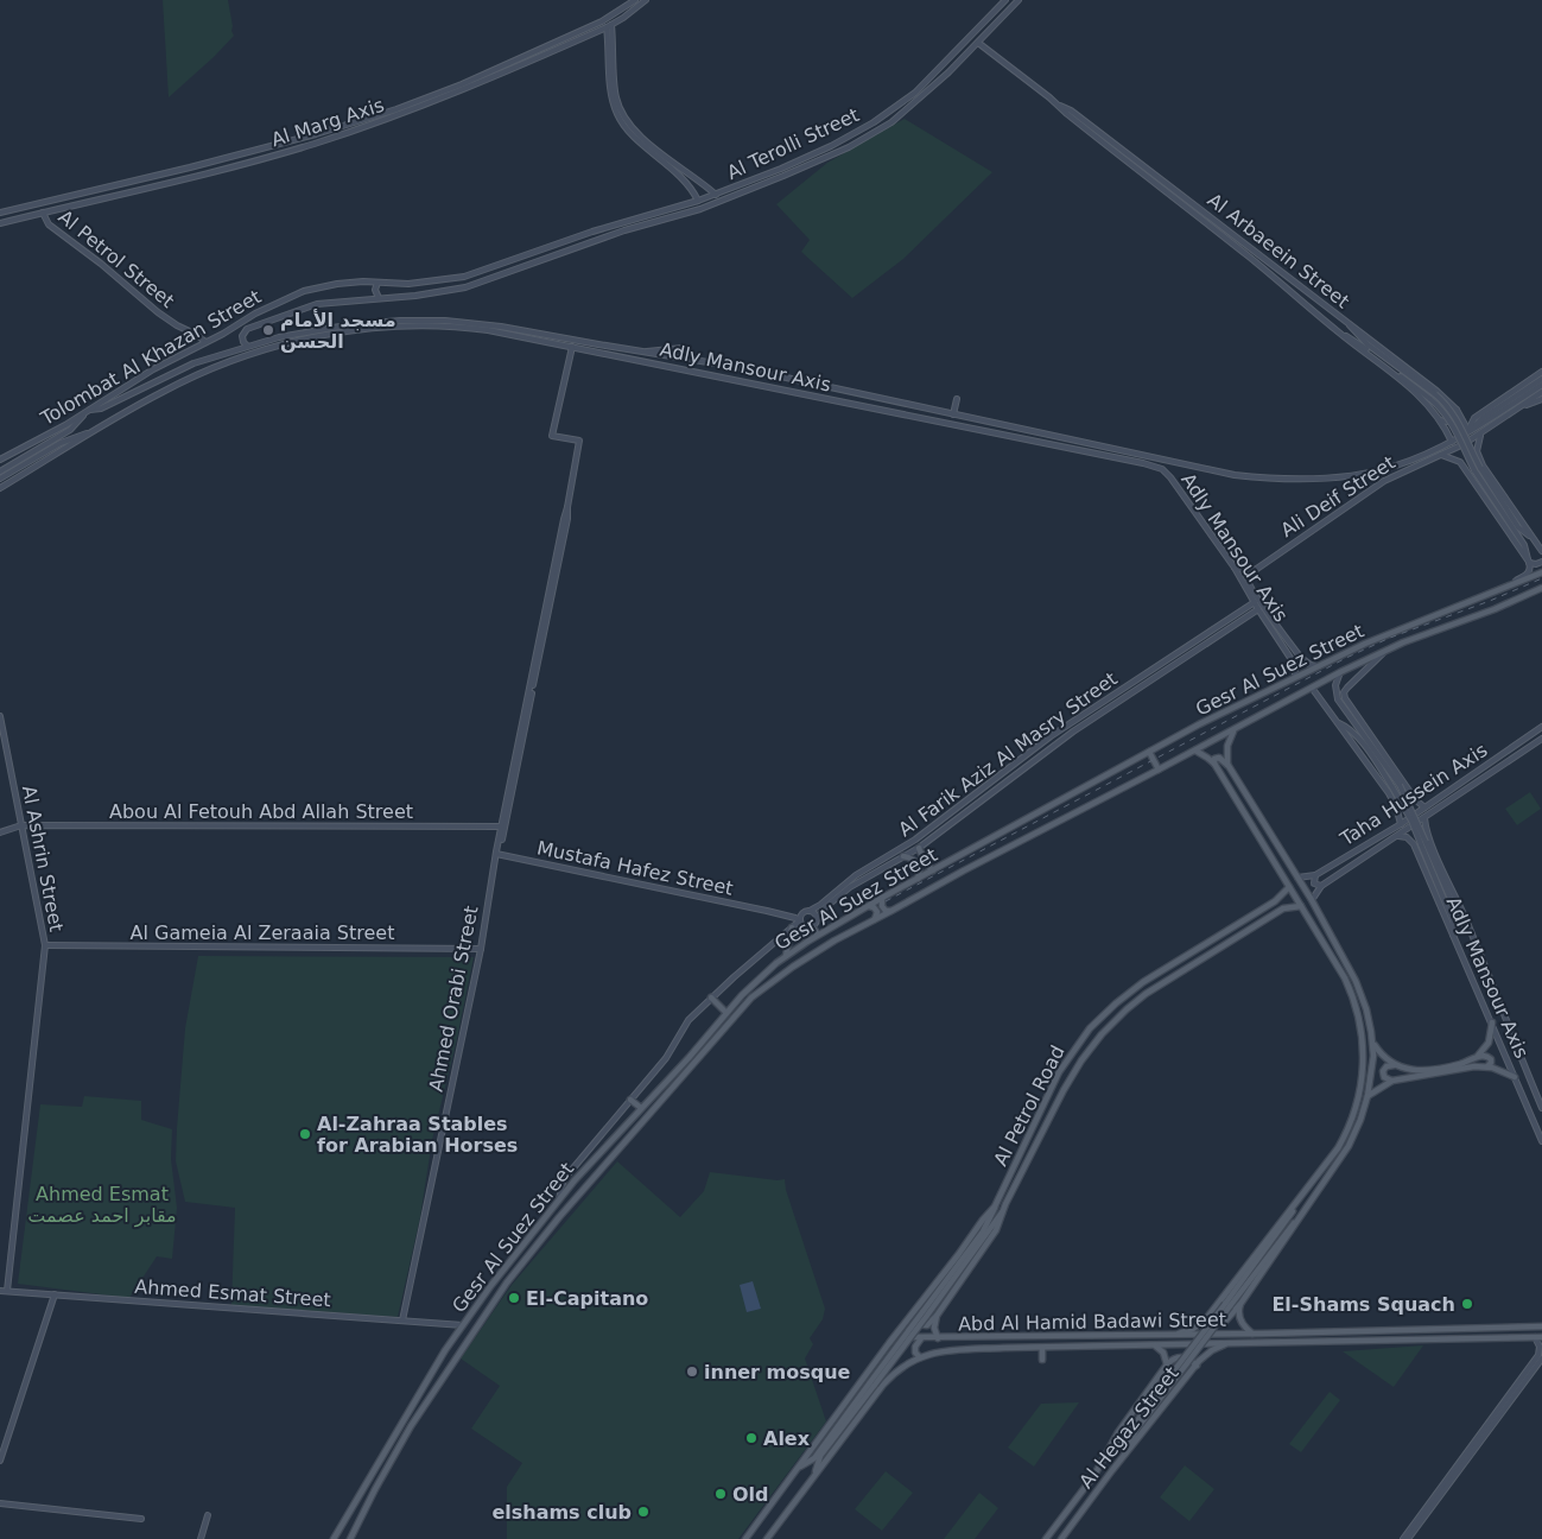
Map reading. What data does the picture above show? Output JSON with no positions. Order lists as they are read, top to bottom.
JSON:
{
  "streets": {
    "main road": [
      "Gesr Al Suez Street",
      "Al Petrol Road",
      "Abd Al Hamid Badawi Street",
      "Al Hegaz Street"
    ],
    "street": [
      "Al Marg Axis",
      "Al Terolli Street",
      "Al Arbaeein Street",
      "Al Petrol Street",
      "Tolombat Al Khazan Street",
      "Adly Mansour Axis",
      "Ali Deif Street",
      "Al Farik Aziz Al Masry Street",
      "Taha Hussein Axis",
      "Abou Al Fetouh Abd Allah Street",
      "Al Ashrin Street",
      "Mustafa Hafez Street",
      "Al Gameia Al Zeraaia Street",
      "Ahmed Orabi Street",
      "Ahmed Esmat Street"
    ]
  },
  "crossings": [
    ["Al Marg Axis", "Al Petrol Street"],
    ["Al Terolli Street", "Al Arbaeein Street"],
    ["Al Terolli Street", "Tolombat Al Khazan Street"],
    ["Al Arbaeein Street", "Adly Mansour Axis"],
    ["Al Petrol Street", "Tolombat Al Khazan Street"],
    ["Tolombat Al Khazan Street", "Adly Mansour Axis"],
    ["Adly Mansour Axis", "Ali Deif Street"],
    ["Adly Mansour Axis", "Gesr Al Suez Street"],
    ["Adly Mansour Axis", "Al Farik Aziz Al Masry Street"],
    ["Adly Mansour Axis", "Taha Hussein Axis"],
    ["Adly Mansour Axis", "Ahmed Orabi Street"],
    ["Gesr Al Suez Street", "Ahmed Esmat Street"],
    ["Al Farik Aziz Al Masry Street", "Mustafa Hafez Street"],
    ["Abou Al Fetouh Abd Allah Street", "Al Ashrin Street"],
    ["Abou Al Fetouh Abd Allah Street", "Ahmed Orabi Street"],
    ["Al Ashrin Street", "Al Gameia Al Zeraaia Street"],
    ["Al Ashrin Street", "Ahmed Esmat Street"],
    ["Mustafa Hafez Street", "Ahmed Orabi Street"],
    ["Al Gameia Al Zeraaia Street", "Ahmed Orabi Street"],
    ["Ahmed Orabi Street", "Ahmed Esmat Street"],
    ["Al Petrol Road", "Abd Al Hamid Badawi Street"],
    ["Abd Al Hamid Badawi Street", "Al Hegaz Street"]
  ],
  "parks": ["Ahmed Esmat مقابر احمد عصمت"],
  "places": [
    "مسجد الأمام الحسن",
    "Al-Zahraa Stables for Arabian Horses",
    "El-Capitano",
    "El-Shams Squach",
    "inner mosque",
    "Alex",
    "Old",
    "elshams club"
  ]
}
